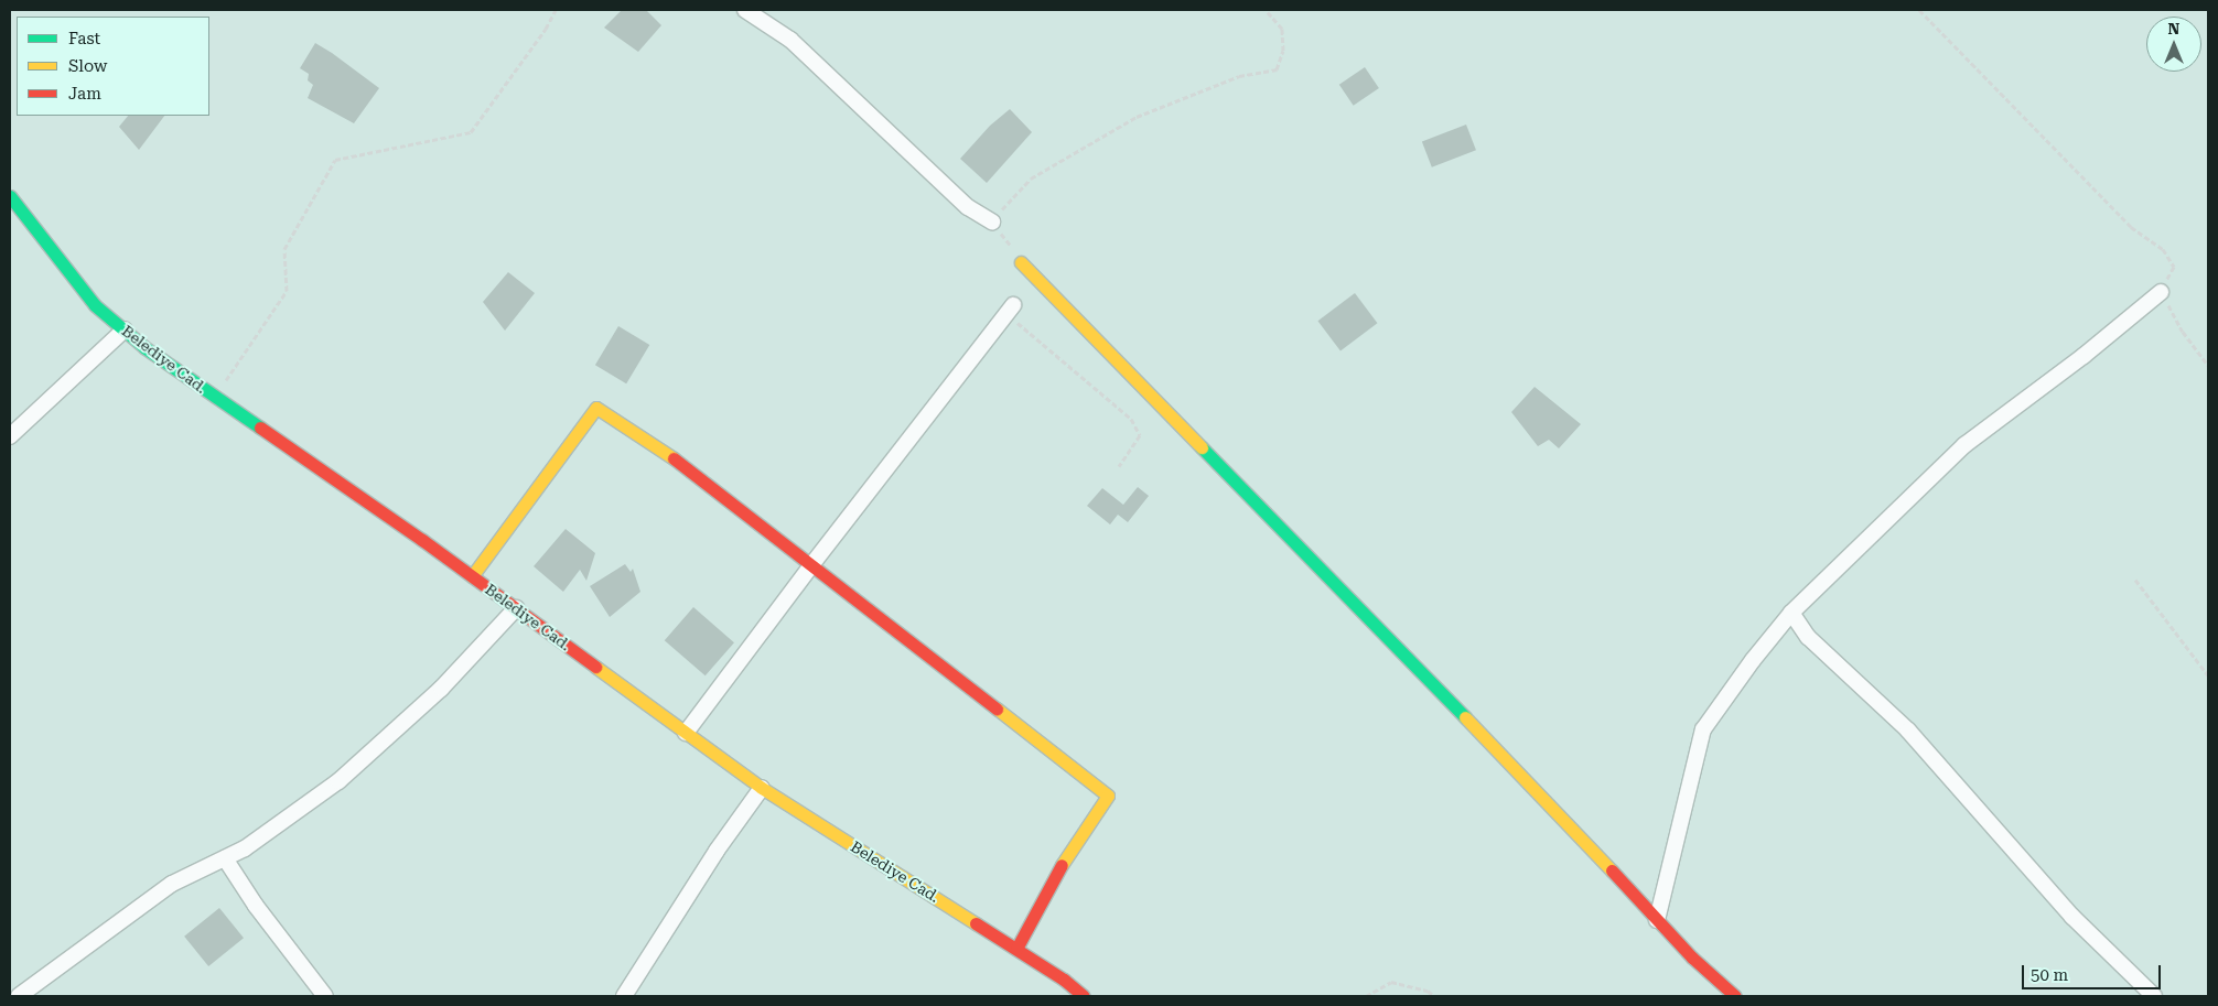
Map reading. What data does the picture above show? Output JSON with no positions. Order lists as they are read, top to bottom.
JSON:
{
  "streets": {
    "street": ["Belediye Cad."]
  },
  "legend": ["Fast", "Slow", "Jam"],
  "scale_bar": "50 m",
  "north": "top"
}
